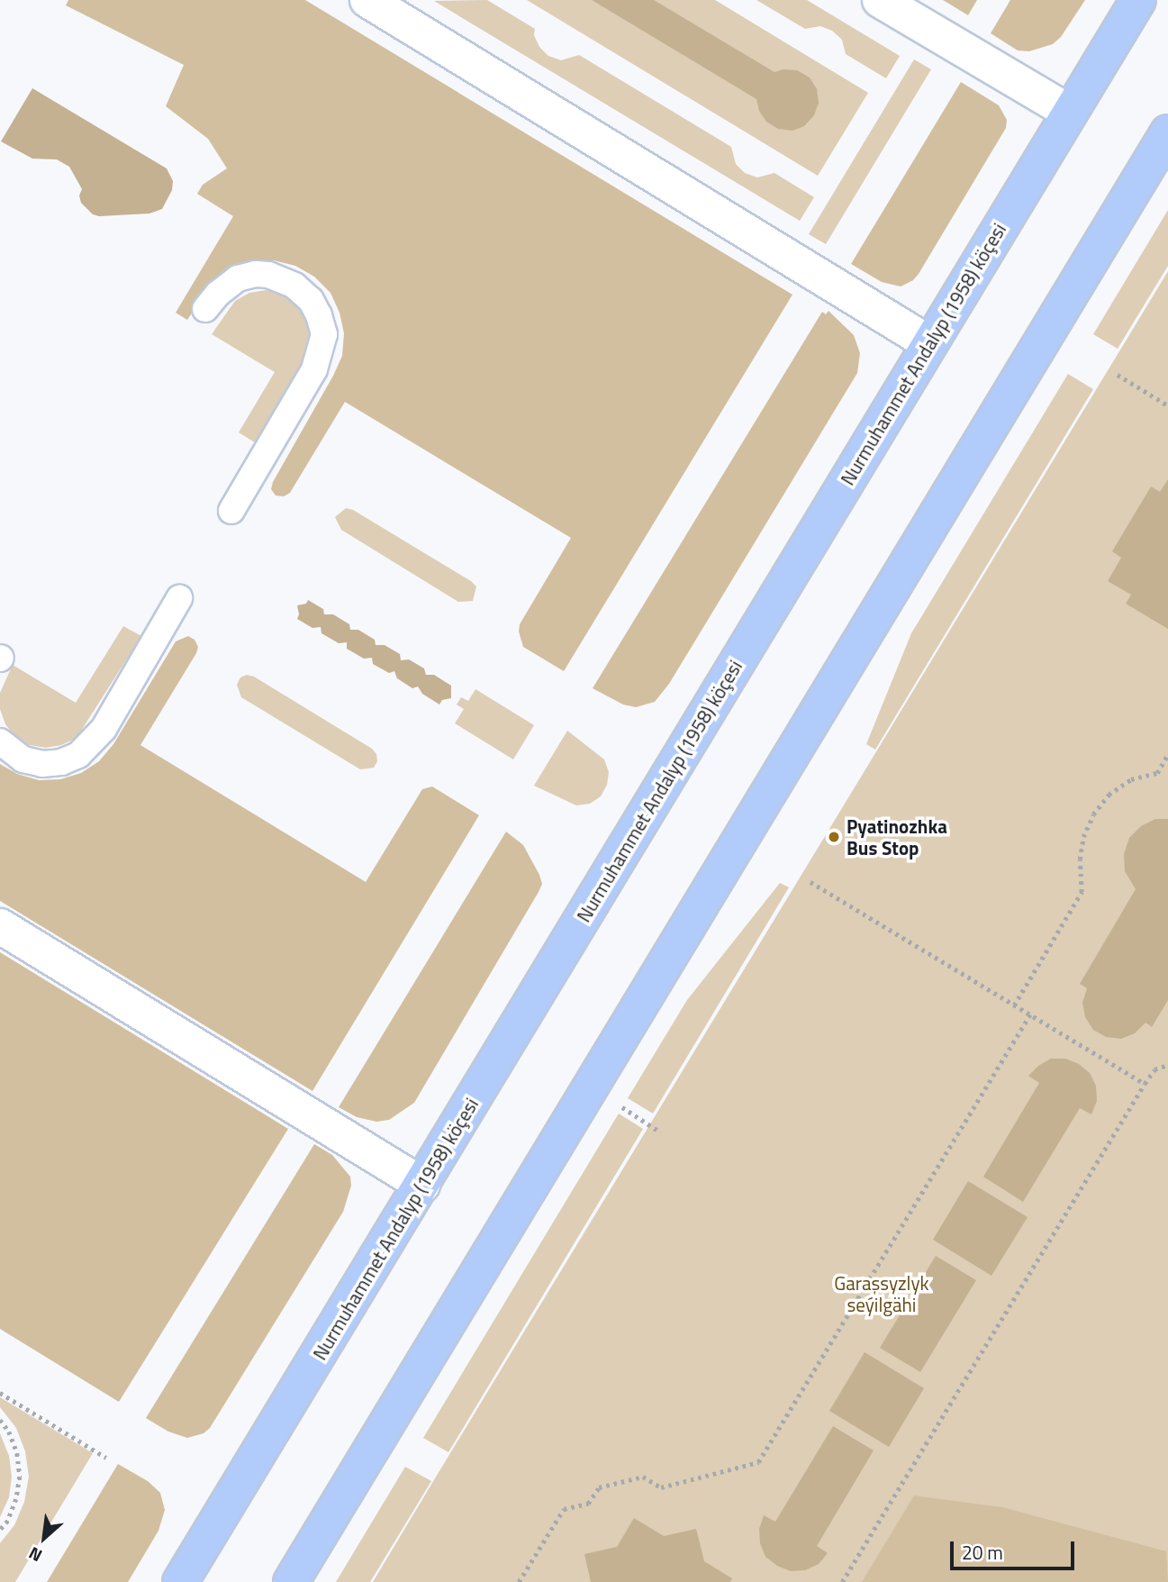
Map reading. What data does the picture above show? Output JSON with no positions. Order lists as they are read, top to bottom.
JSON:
{
  "streets": {
    "main road": ["Nurmuhammet Andalyp (1958) köçesi"]
  },
  "parks": ["Garaşsyzlyk seýilgähi"],
  "places": ["Pyatinozhka Bus Stop"],
  "scale_bar": "20 m",
  "north": "bottom left"
}
